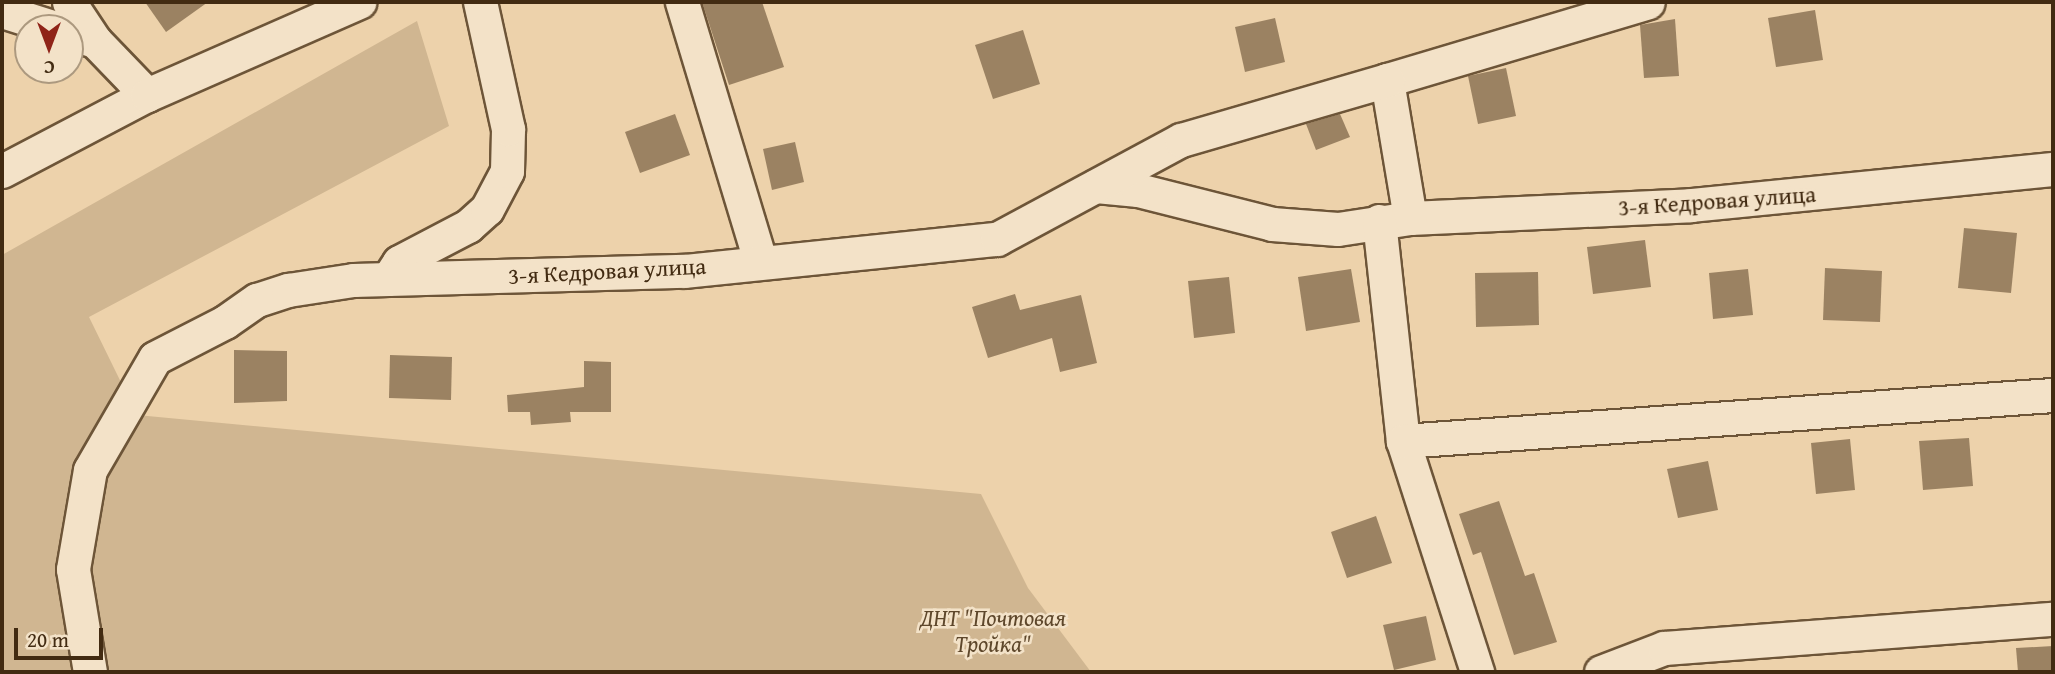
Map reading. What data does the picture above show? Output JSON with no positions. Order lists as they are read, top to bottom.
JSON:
{
  "streets": {
    "street": ["3-я Кедровая улица"]
  },
  "parks": ["ДНТ \"Почтовая Тройка\""],
  "scale_bar": "20 m",
  "north": "bottom"
}
